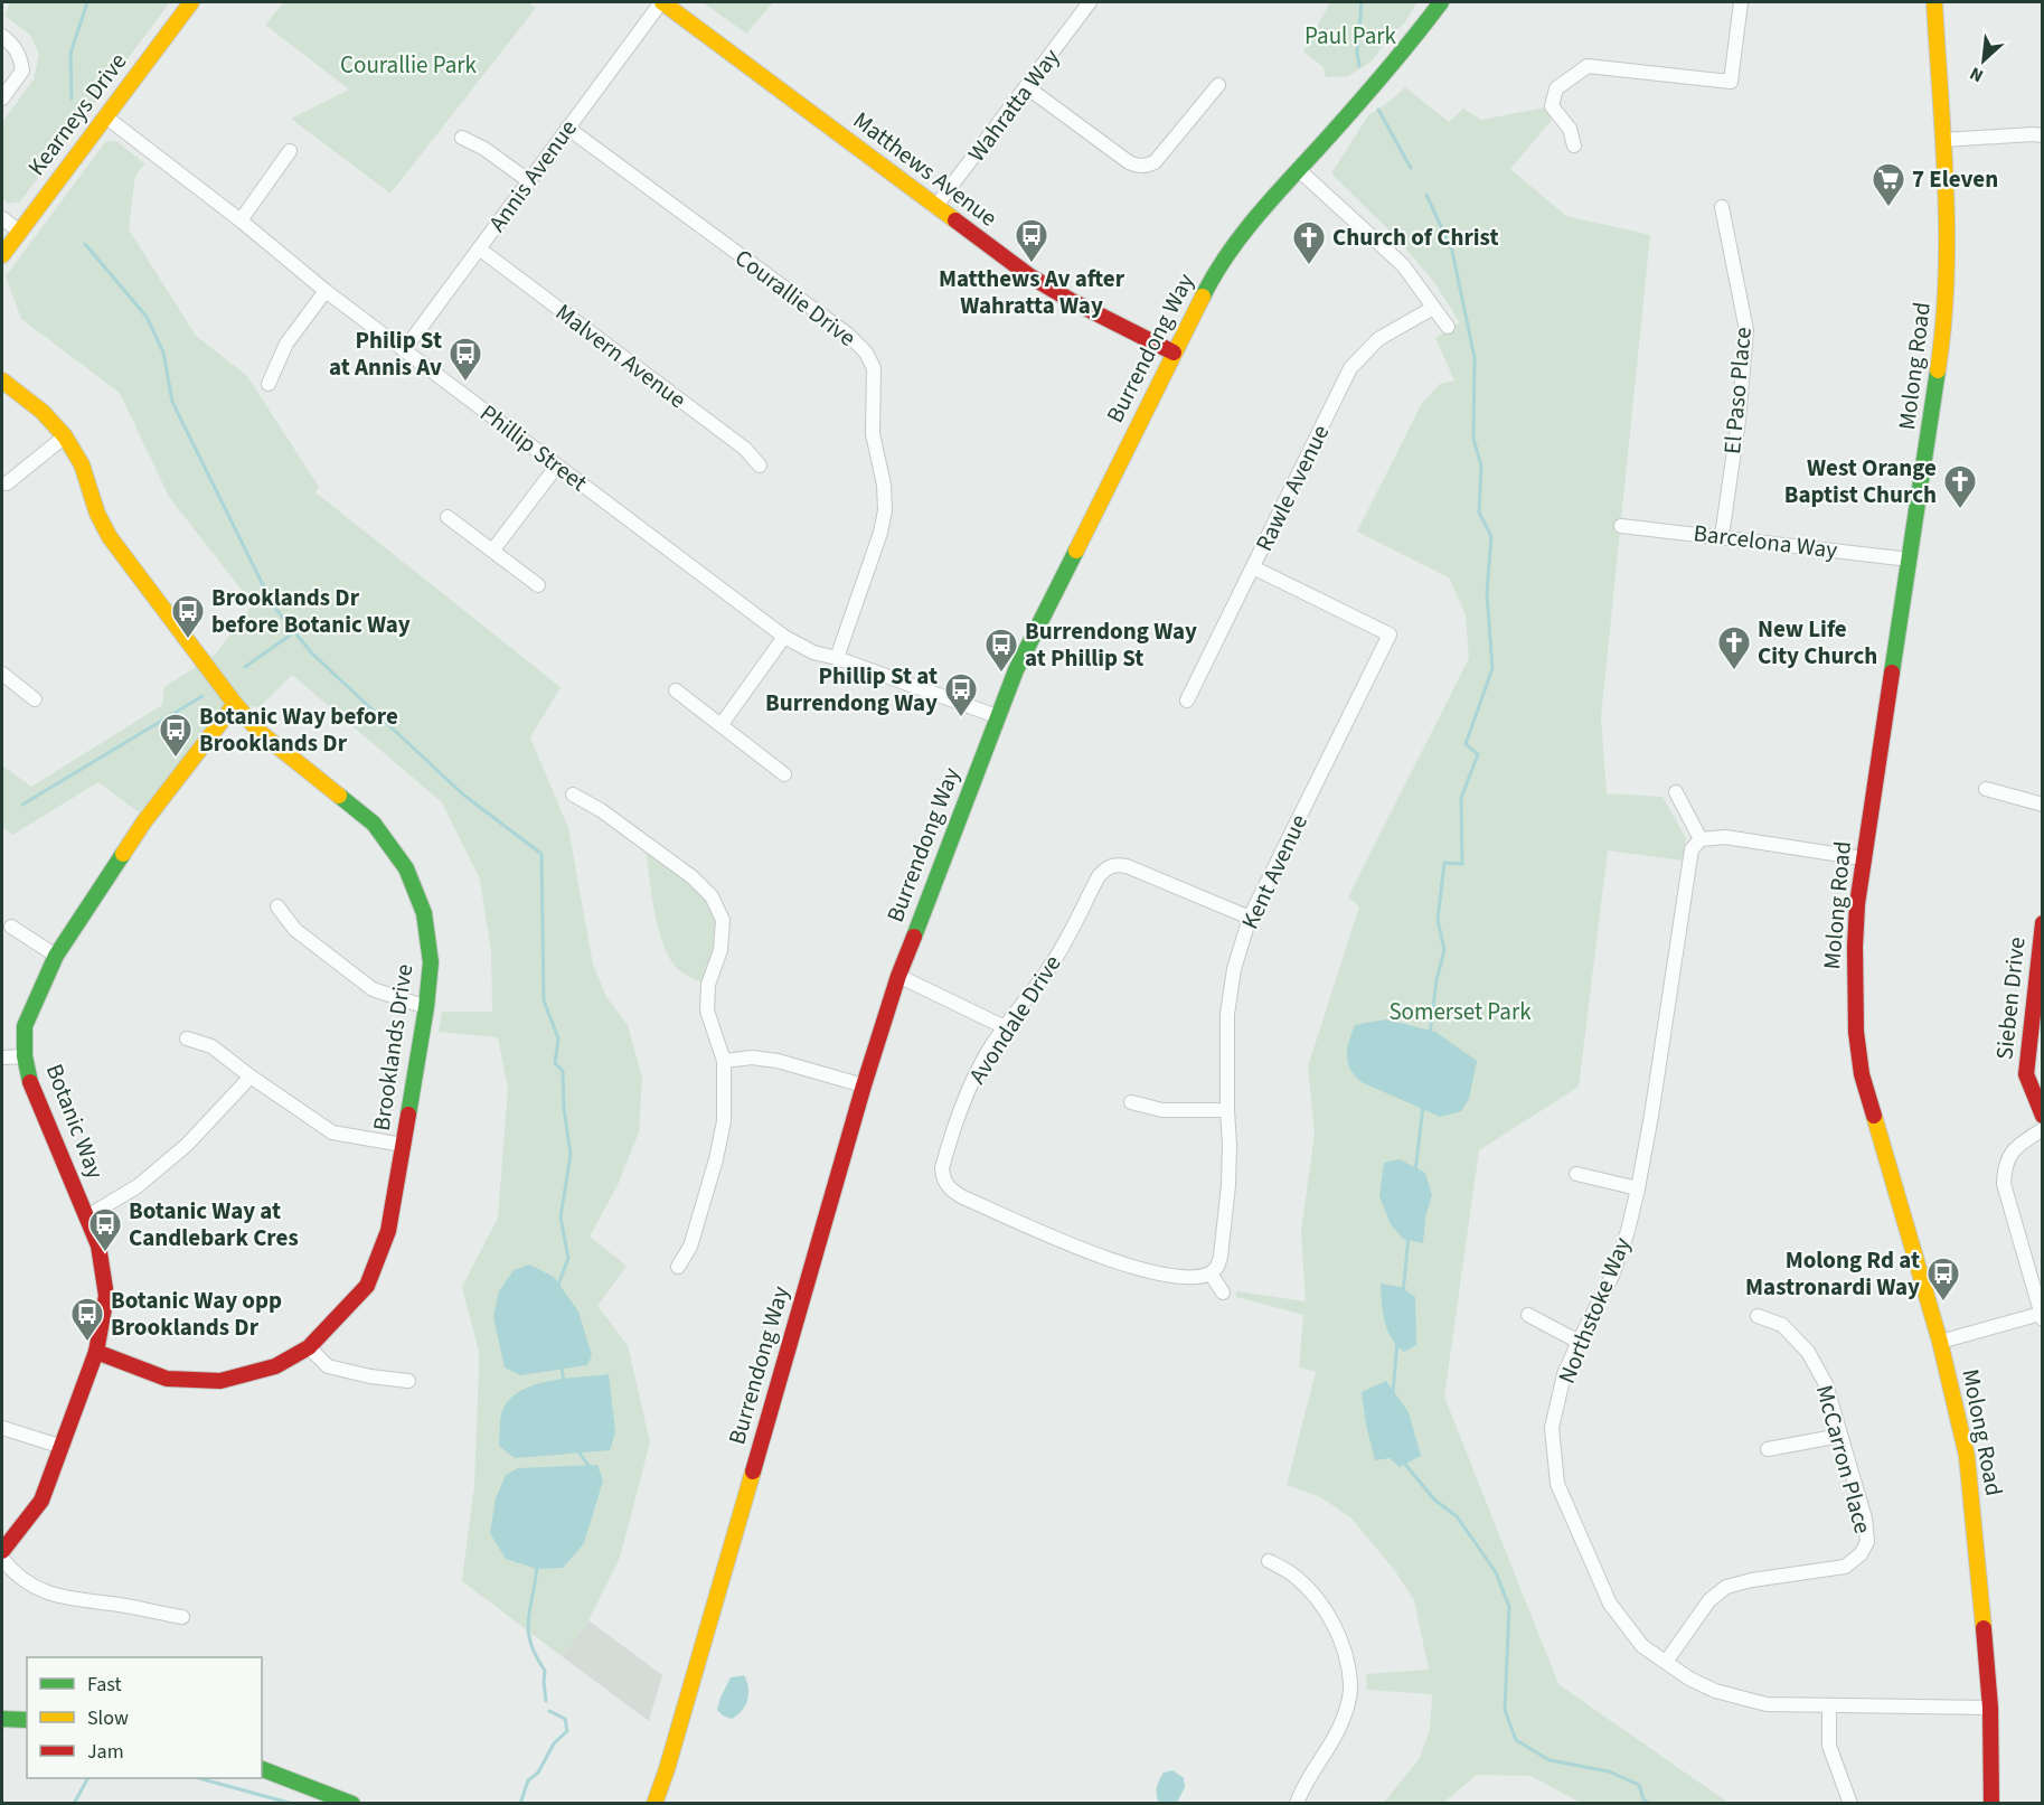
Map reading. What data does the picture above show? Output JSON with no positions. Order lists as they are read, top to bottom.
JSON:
{
  "streets": {
    "main road": [
      "Kearneys Drive",
      "Matthews Avenue",
      "Burrendong Way",
      "Molong Road",
      "Sieben Drive",
      "Brooklands Drive",
      "Botanic Way"
    ],
    "street": [
      "Wahratta Way",
      "Annis Avenue",
      "Courallie Drive",
      "Malvern Avenue",
      "El Paso Place",
      "Phillip Street",
      "Rawle Avenue",
      "Barcelona Way",
      "Kent Avenue",
      "Avondale Drive",
      "Northstoke Way",
      "McCarron Place"
    ]
  },
  "crossings": [
    ["Wahratta Way", "Matthews Avenue"],
    ["Kearneys Drive", "Phillip Street"],
    ["Matthews Avenue", "Annis Avenue"],
    ["Matthews Avenue", "Burrendong Way"],
    ["Annis Avenue", "Courallie Drive"],
    ["Annis Avenue", "Malvern Avenue"],
    ["Annis Avenue", "Phillip Street"],
    ["Courallie Drive", "Phillip Street"],
    ["Burrendong Way", "Phillip Street"],
    ["Molong Road", "Barcelona Way"],
    ["Molong Road", "Northstoke Way"],
    ["El Paso Place", "Barcelona Way"],
    ["Rawle Avenue", "Kent Avenue"],
    ["Kent Avenue", "Avondale Drive"],
    ["Brooklands Drive", "Botanic Way"],
    ["Northstoke Way", "McCarron Place"]
  ],
  "parks": ["Paul Park", "Courallie Park", "Somerset Park"],
  "places": {
    "supermarket": ["7 Eleven"],
    "bus stop": [
      "Matthews Av after Wahratta Way",
      "Philip St at Annis Av",
      "Brooklands Dr before Botanic Way",
      "Burrendong Way at Phillip St",
      "Phillip St at Burrendong Way",
      "Botanic Way before Brooklands Dr",
      "Botanic Way at Candlebark Cres",
      "Molong Rd at Mastronardi Way",
      "Botanic Way opp Brooklands Dr"
    ],
    "church": ["Church of Christ", "West Orange Baptist Church", "New Life City Church"]
  },
  "legend": ["Fast", "Slow", "Jam"],
  "north": "bottom left"
}
